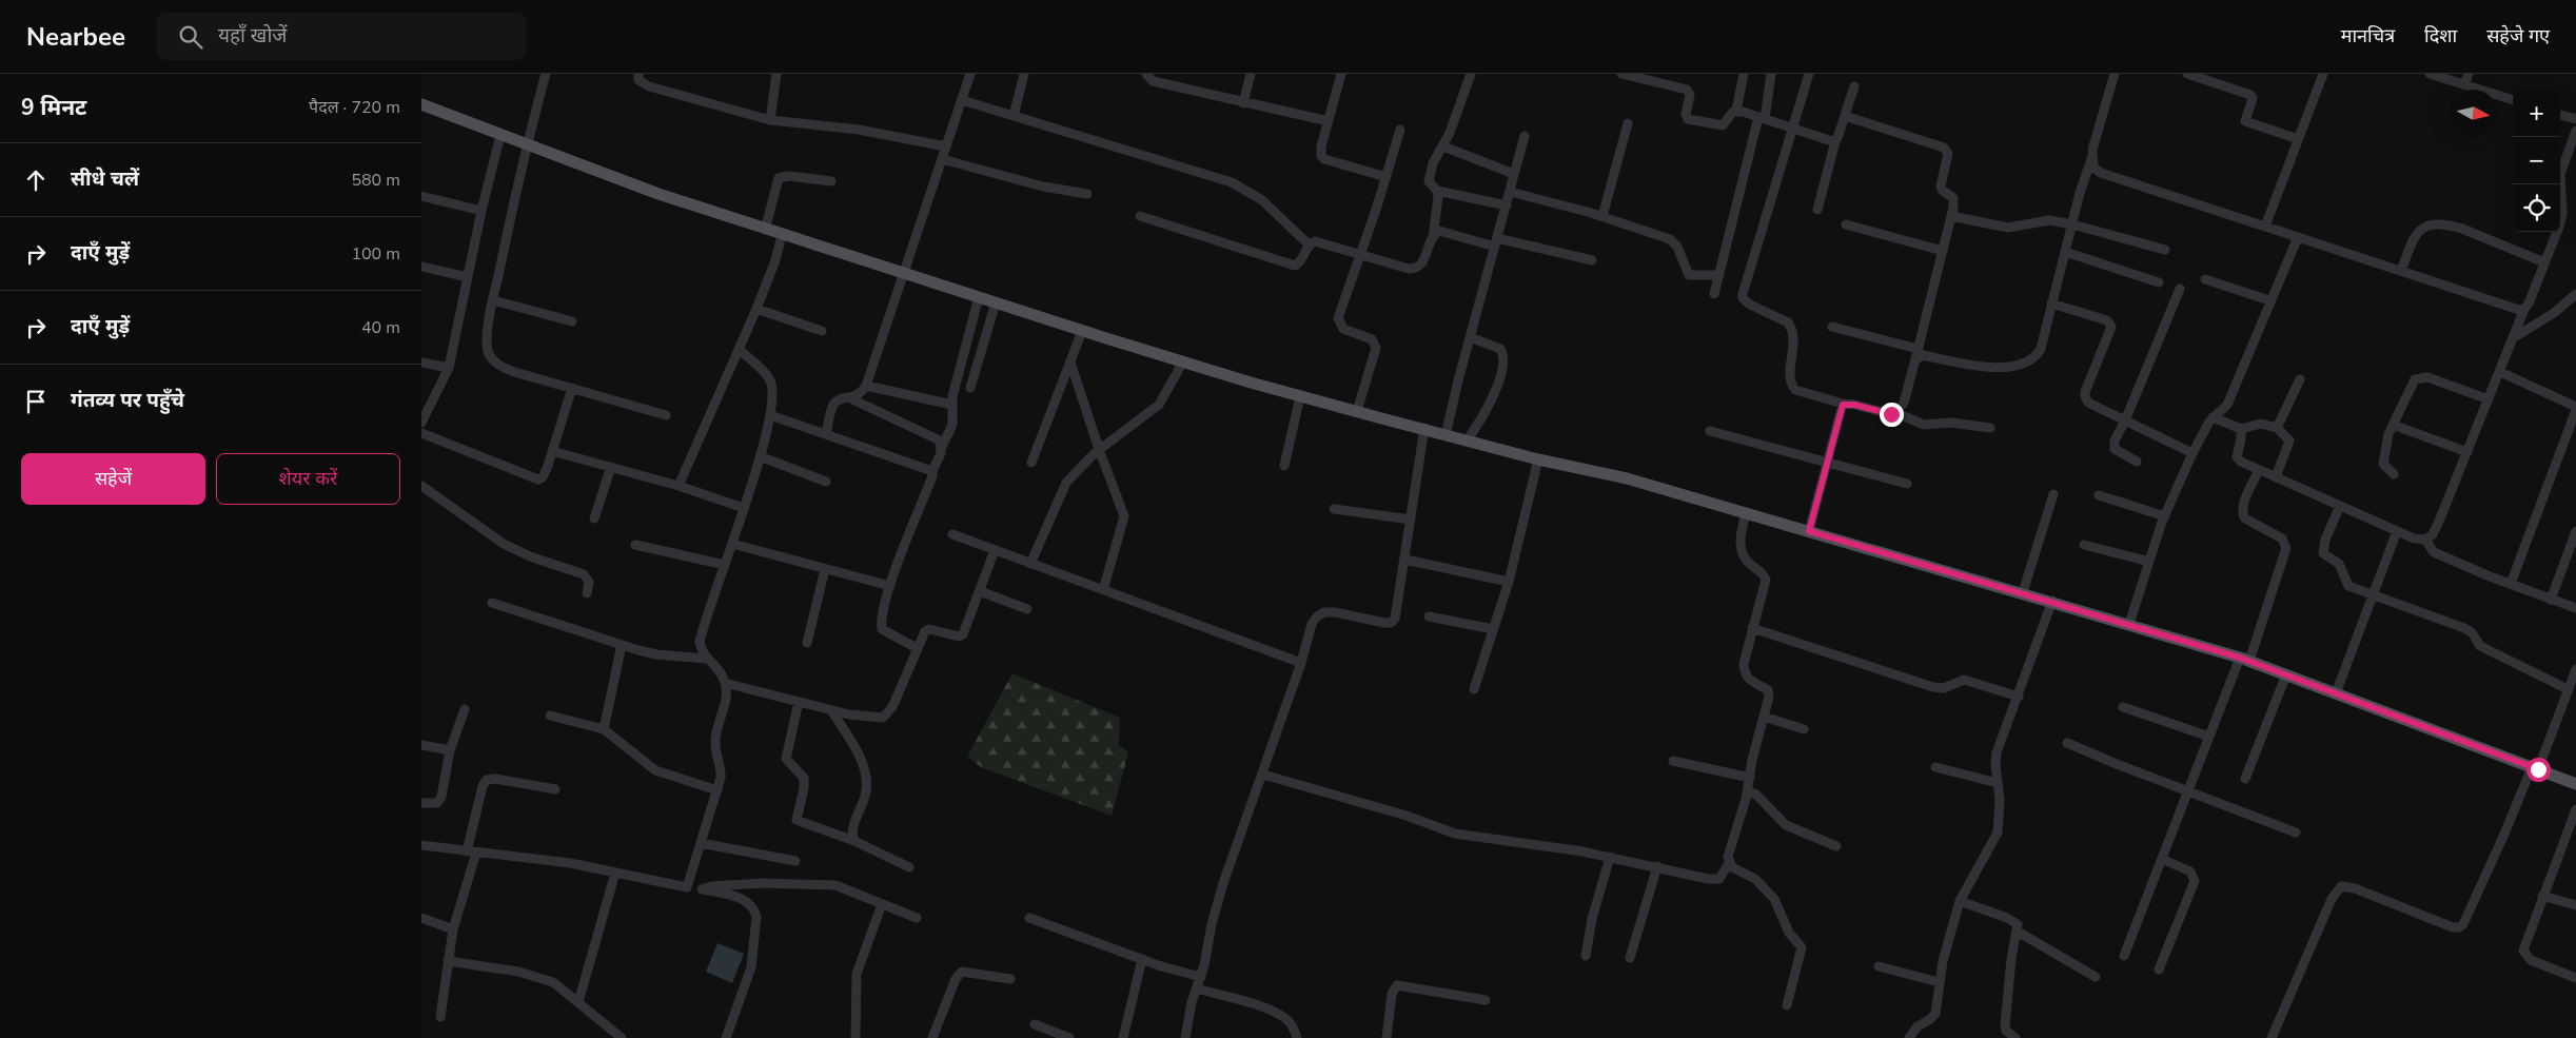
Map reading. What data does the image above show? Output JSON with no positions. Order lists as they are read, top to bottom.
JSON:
{
  "north": "right",
  "page": {
    "header": "Nearbee",
    "search": "यहाँ खोजें",
    "nav": ["मानचित्र", "दिशा", "सहेजे गए"],
    "heading": ["9 मिनट", "पैदल · 720 m"],
    "map_buttons": ["+", "−"],
    "list": [
      ["सीधे चलें", "580 m"],
      ["दाएँ मुड़ें", "100 m"],
      ["दाएँ मुड़ें", "40 m"],
      "गंतव्य पर पहुँचे"
    ],
    "buttons": ["सहेजें", "शेयर करें"]
  }
}
